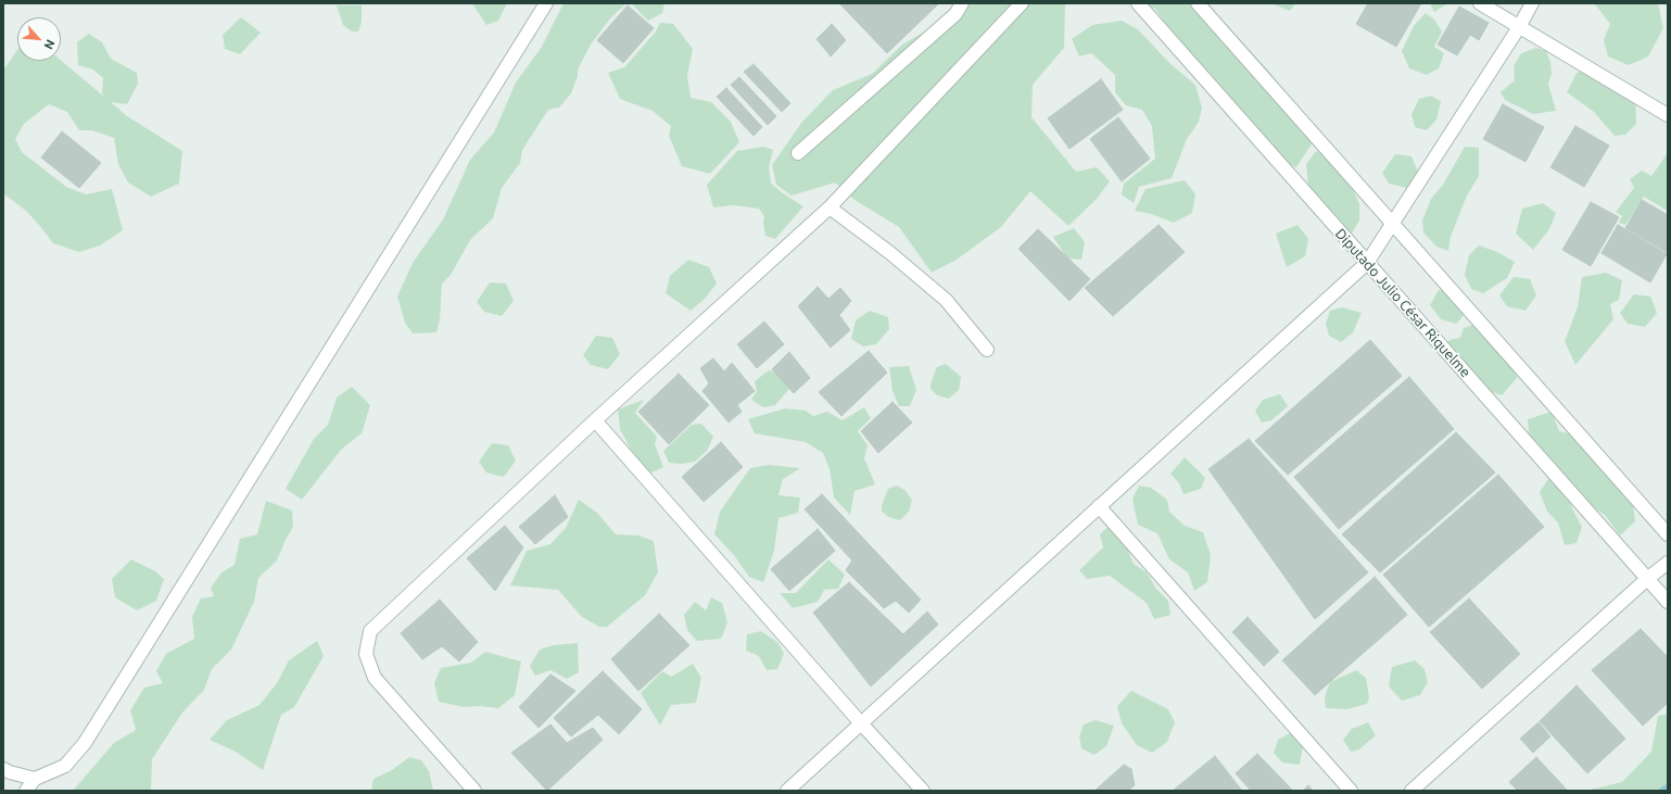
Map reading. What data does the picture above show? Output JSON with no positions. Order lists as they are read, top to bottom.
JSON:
{
  "streets": {
    "street": ["Diputado Julio César Riquelme"]
  },
  "north": "bottom right"
}
